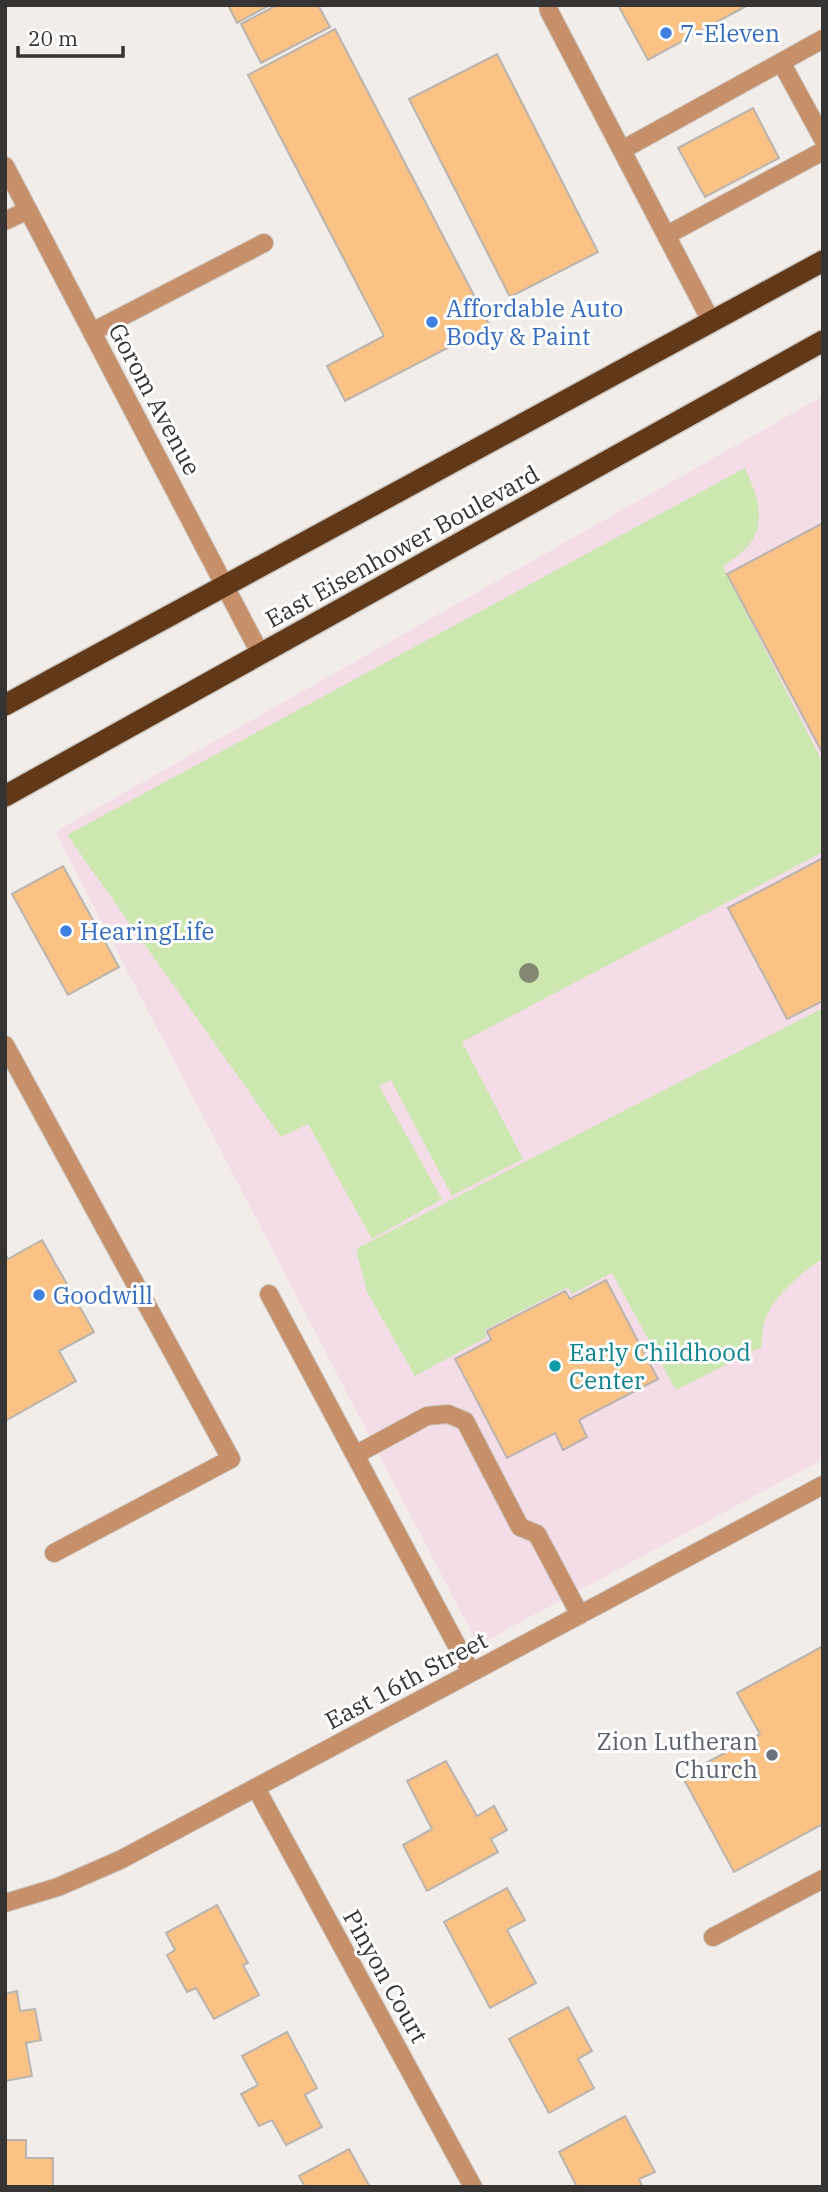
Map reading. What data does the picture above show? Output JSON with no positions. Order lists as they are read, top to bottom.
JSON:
{
  "streets": {
    "highway": ["East Eisenhower Boulevard"],
    "street": ["Gorom Avenue", "East 16th Street", "Pinyon Court"]
  },
  "crossings": [
    ["Gorom Avenue", "East Eisenhower Boulevard"],
    ["East 16th Street", "Pinyon Court"]
  ],
  "places": [
    "7-Eleven",
    "Affordable Auto Body & Paint",
    "HearingLife",
    "Goodwill",
    "Early Childhood Center",
    "Zion Lutheran Church"
  ],
  "scale_bar": "20 m"
}
